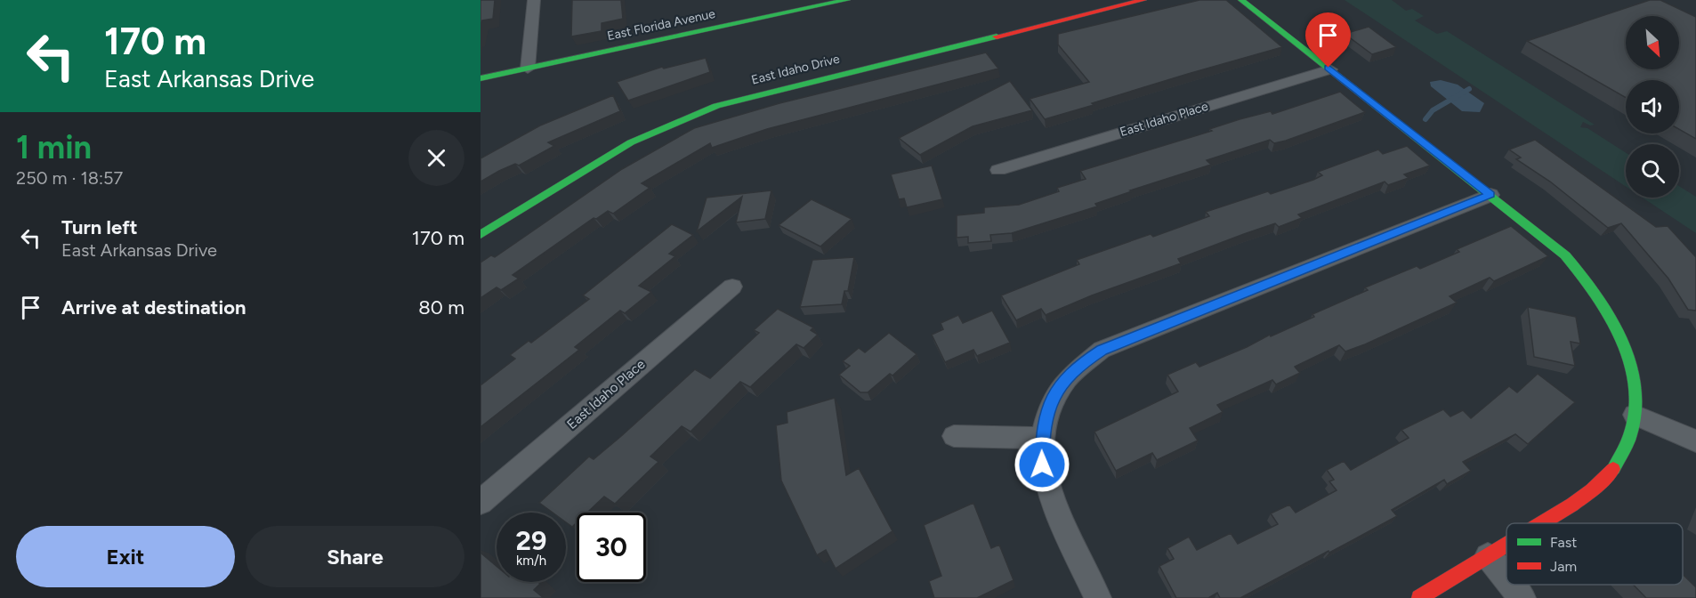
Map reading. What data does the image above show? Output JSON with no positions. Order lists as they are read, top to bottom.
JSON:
{
  "streets": {
    "street": ["East Florida Avenue", "East Idaho Drive", "East Idaho Place"]
  },
  "legend": ["Fast", "Jam"],
  "north": "bottom right",
  "page": {
    "turn": ["170 m", "East Arkansas Drive"],
    "heading": ["1 min", "250 m · 18:57"],
    "list": [
      {
        "name": "Turn left",
        "note": "East Arkansas Drive",
        "value": "170 m"
      },
      {
        "name": "Arrive at destination",
        "value": "80 m"
      }
    ],
    "speed": "29 km/h",
    "limit": "30",
    "buttons": ["Exit", "Share"]
  }
}
